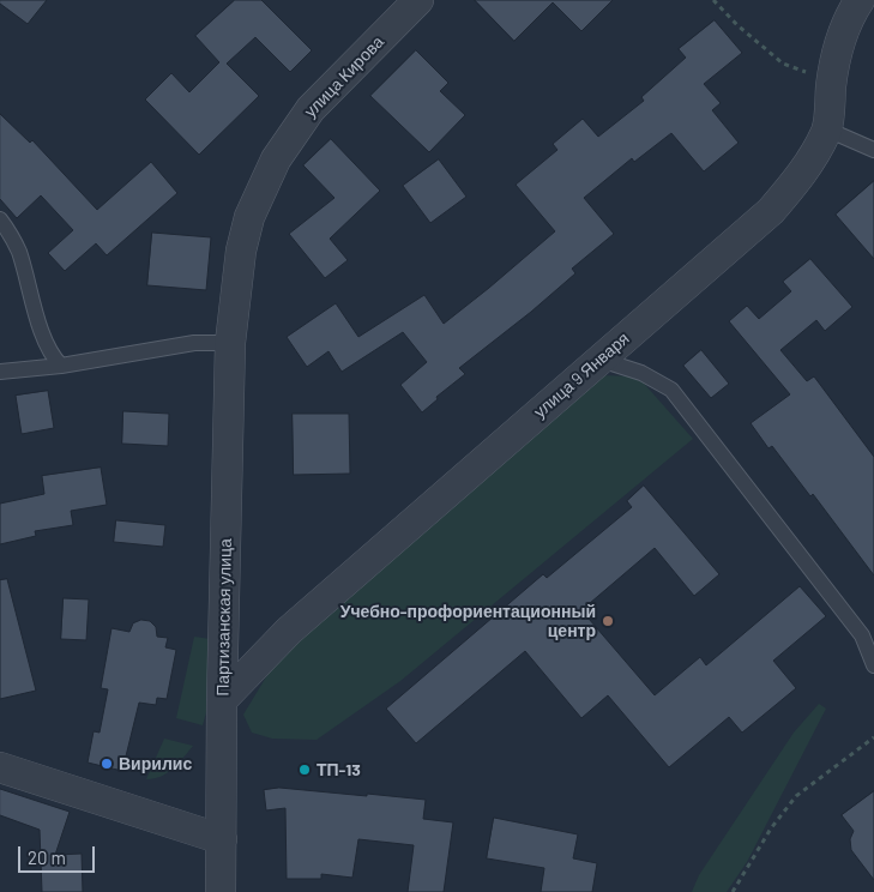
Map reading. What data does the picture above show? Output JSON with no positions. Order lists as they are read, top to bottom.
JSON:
{
  "streets": {
    "street": ["улица Кирова", "улица 9 Января", "Партизанская улица"]
  },
  "crossings": [
    ["улица Кирова", "Партизанская улица"],
    ["улица 9 Января", "Партизанская улица"]
  ],
  "places": ["Учебно-профориентационный центр", "Вирилис", "ТП-13"],
  "scale_bar": "20 m"
}
